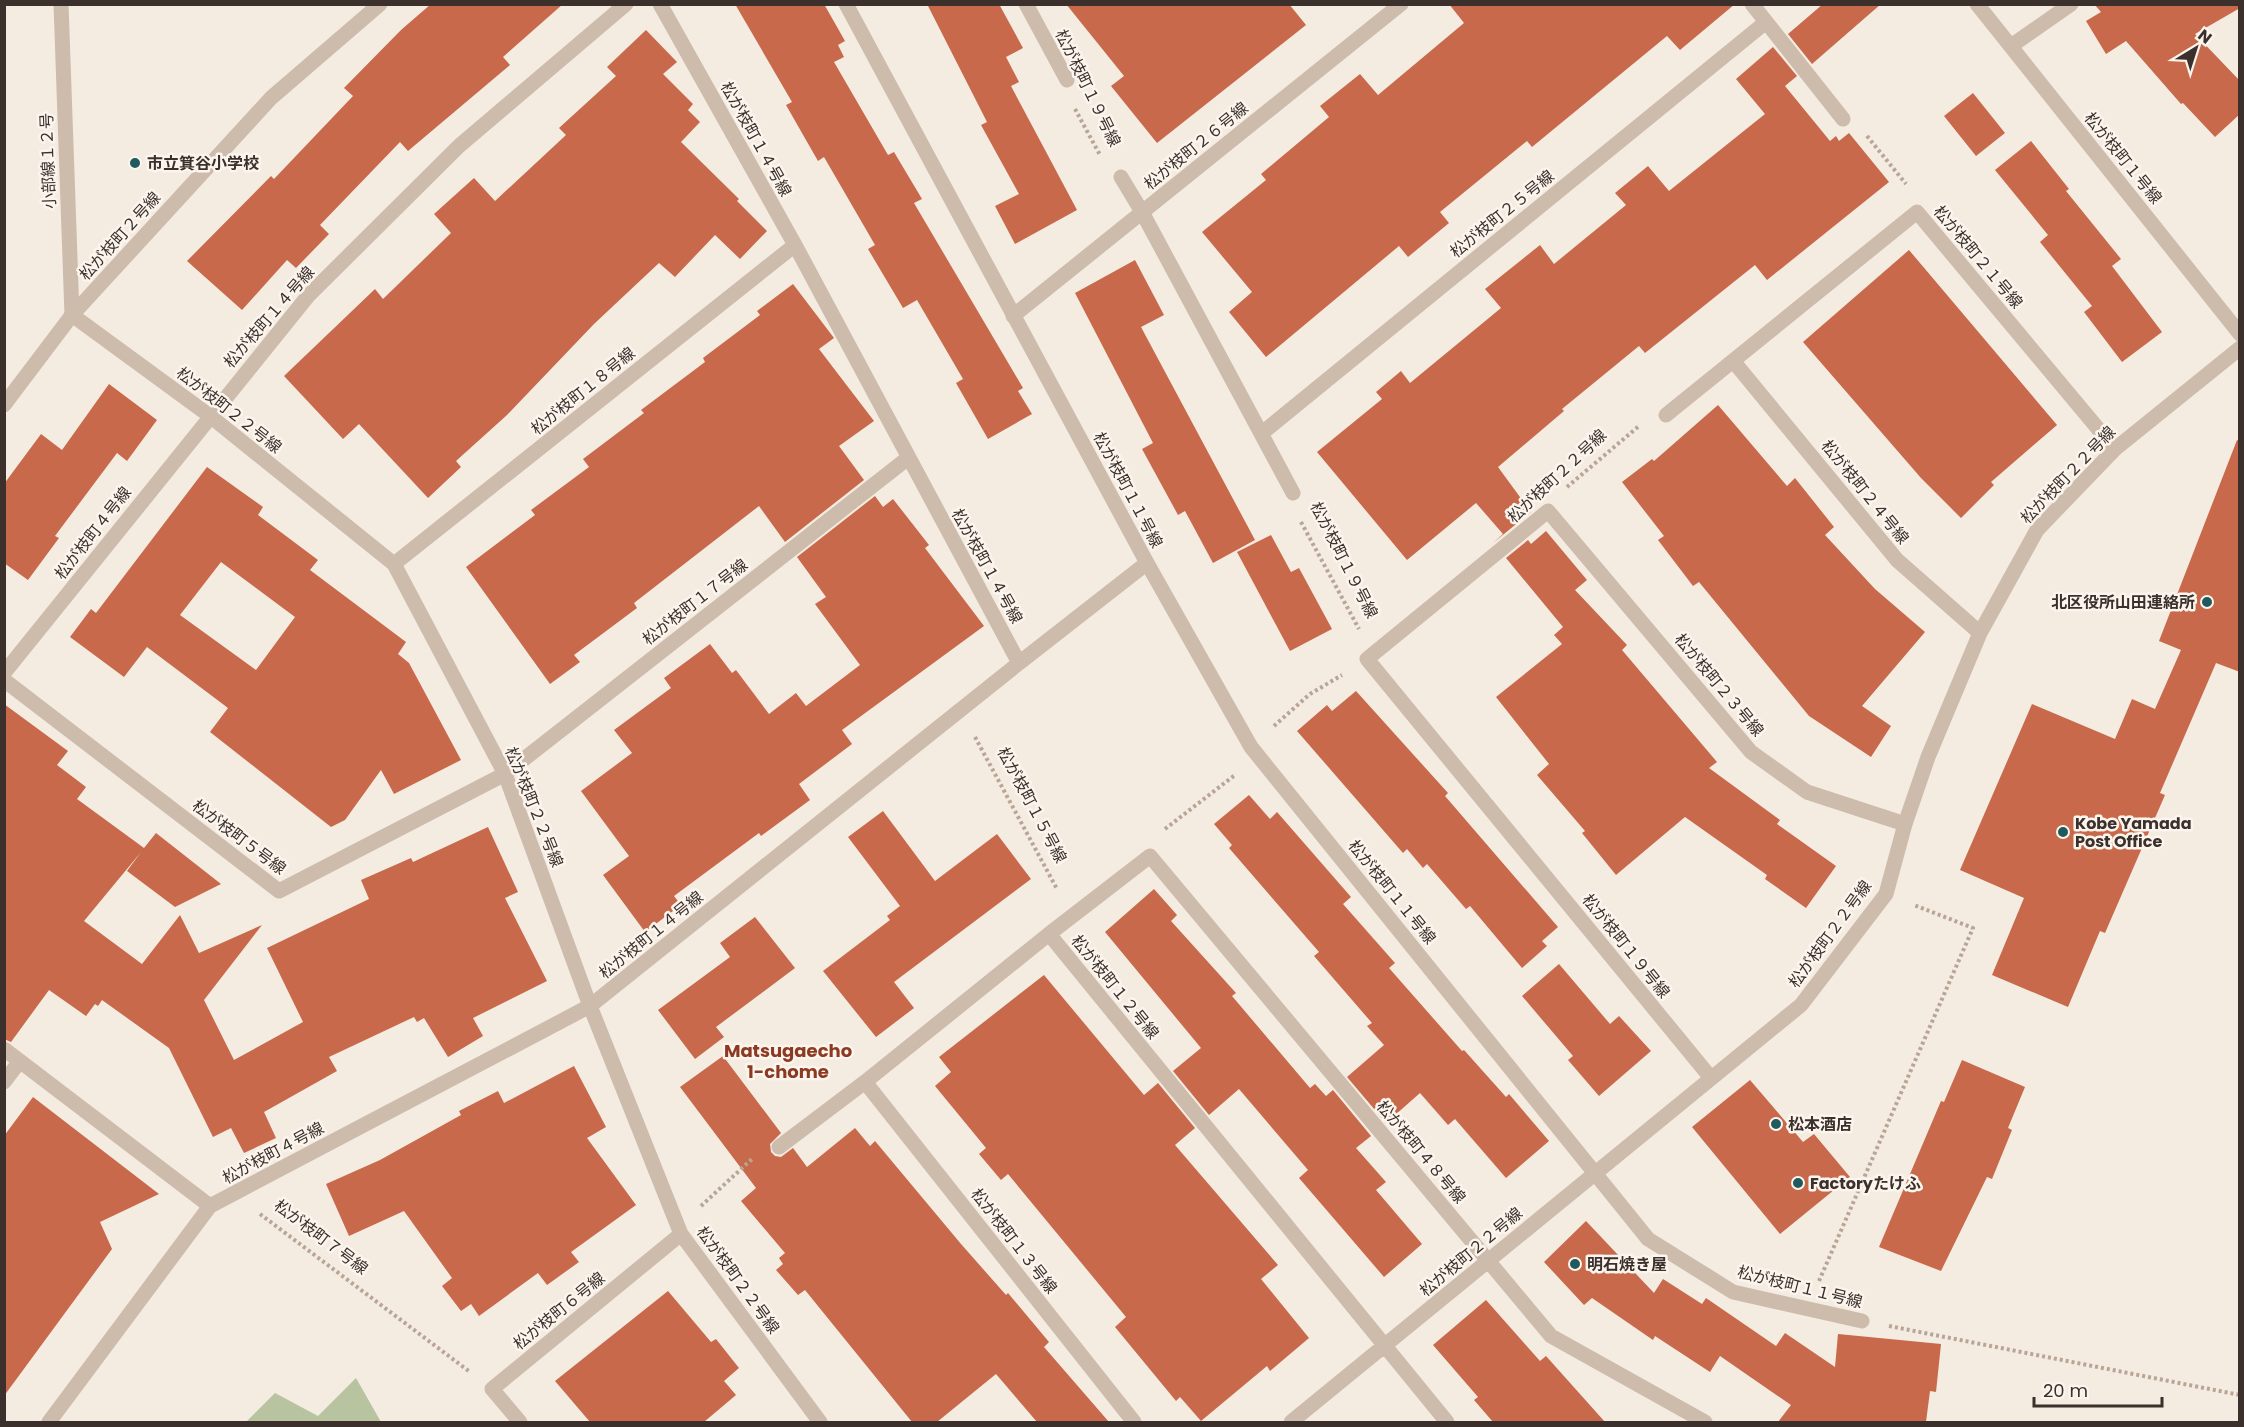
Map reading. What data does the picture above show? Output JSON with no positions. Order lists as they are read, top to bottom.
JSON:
{
  "streets": {
    "street": [
      "松が枝町１９号線",
      "松が枝町１４号線",
      "松が枝町２６号線",
      "松が枝町１号線",
      "小部線１２号",
      "松が枝町２５号線",
      "松が枝町２号線",
      "松が枝町２１号線",
      "松が枝町１８号線",
      "松が枝町２２号線",
      "松が枝町１１号線",
      "松が枝町２４号線",
      "松が枝町４号線",
      "松が枝町１７号線",
      "松が枝町２３号線",
      "松が枝町５号線",
      "松が枝町１２号線",
      "松が枝町４８号線",
      "松が枝町１３号線",
      "松が枝町６号線"
    ],
    "path": ["松が枝町１５号線", "松が枝町７号線"]
  },
  "crossings": [
    ["松が枝町１９号線", "松が枝町２６号線"],
    ["松が枝町１９号線", "松が枝町２５号線"],
    ["松が枝町１９号線", "松が枝町２２号線"],
    ["松が枝町１４号線", "松が枝町１８号線"],
    ["松が枝町１４号線", "松が枝町２２号線"],
    ["松が枝町１４号線", "松が枝町４号線"],
    ["松が枝町１４号線", "松が枝町１７号線"],
    ["松が枝町１４号線", "松が枝町１５号線"],
    ["松が枝町２６号線", "松が枝町１１号線"],
    ["小部線１２号", "松が枝町２号線"],
    ["小部線１２号", "松が枝町２２号線"],
    ["松が枝町２号線", "松が枝町２２号線"],
    ["松が枝町２１号線", "松が枝町２２号線"],
    ["松が枝町１８号線", "松が枝町２２号線"],
    ["松が枝町２２号線", "松が枝町１１号線"],
    ["松が枝町２２号線", "松が枝町２４号線"],
    ["松が枝町２２号線", "松が枝町４号線"],
    ["松が枝町２２号線", "松が枝町１７号線"],
    ["松が枝町２２号線", "松が枝町２３号線"],
    ["松が枝町２２号線", "松が枝町５号線"],
    ["松が枝町２２号線", "松が枝町１２号線"],
    ["松が枝町２２号線", "松が枝町４８号線"],
    ["松が枝町２２号線", "松が枝町６号線"],
    ["松が枝町４号線", "松が枝町７号線"],
    ["松が枝町１７号線", "松が枝町５号線"],
    ["松が枝町１２号線", "松が枝町１３号線"],
    ["松が枝町７号線", "松が枝町６号線"]
  ],
  "districts": ["Matsugaecho 1-chome"],
  "places": [
    "市立箕谷小学校",
    "北区役所山田連絡所",
    "Kobe Yamada Post Office",
    "松本酒店",
    "Factoryたけふ",
    "明石焼き屋"
  ],
  "scale_bar": "20 m",
  "north": "top right"
}
